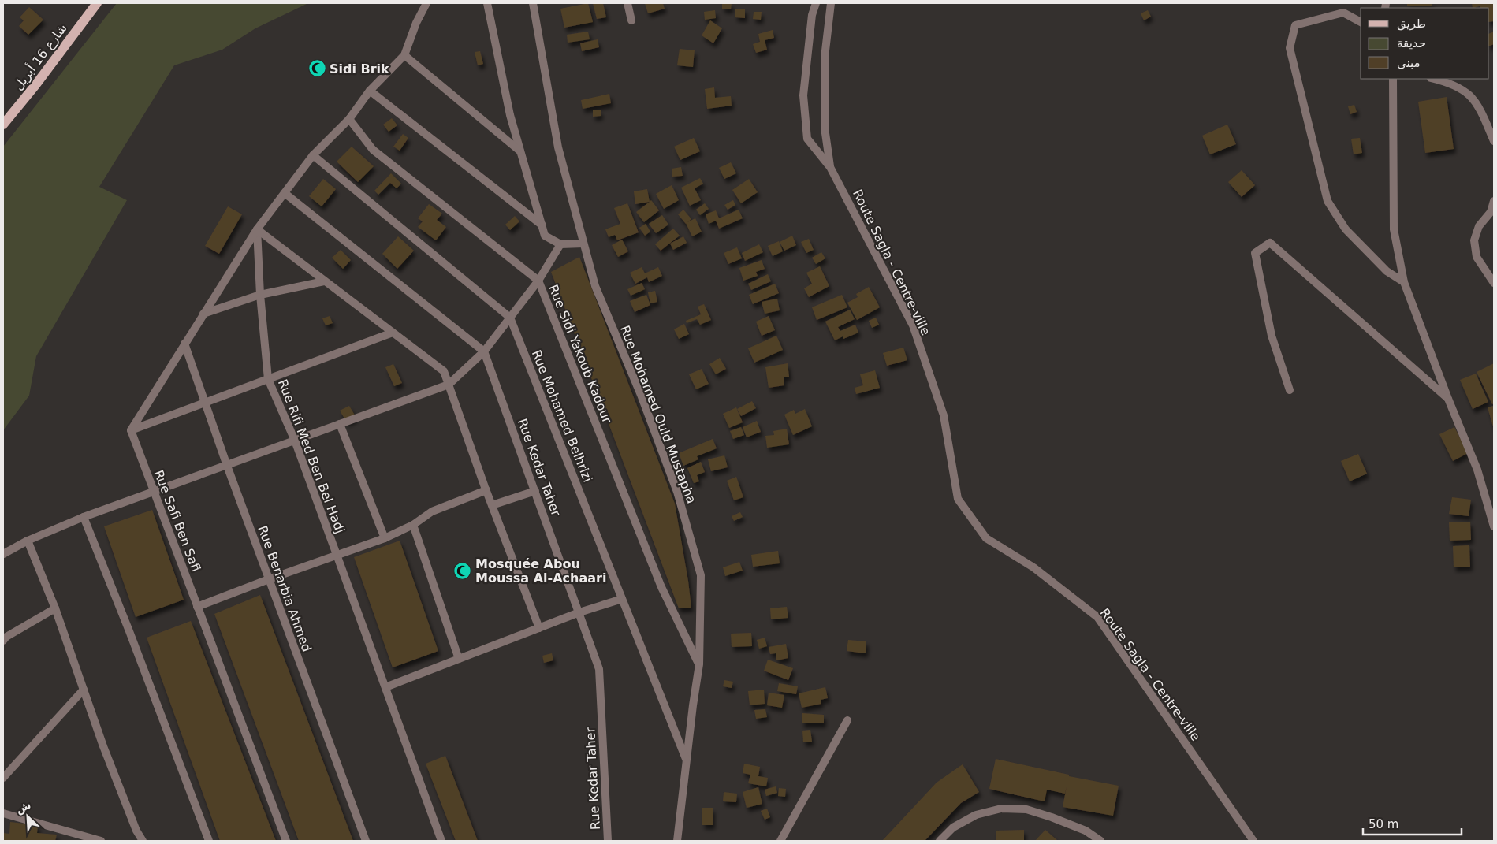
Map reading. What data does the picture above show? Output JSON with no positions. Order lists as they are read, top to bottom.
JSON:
{
  "streets": {
    "main road": ["شارع 16 أبريل"],
    "street": [
      "Route Sagla - Centre-ville",
      "Rue Sidi Yakoub Kadour",
      "Rue Mohamed Ould Mustapha",
      "Rue Mohamed Belhrizi",
      "Rue Rifi Med Ben Bel Hadj",
      "Rue Kedar Taher",
      "Rue Safi Ben Safi",
      "Rue Benarbia Ahmed"
    ]
  },
  "crossings": [
    ["Rue Sidi Yakoub Kadour", "Rue Mohamed Ould Mustapha"],
    ["Rue Mohamed Ould Mustapha", "Rue Mohamed Belhrizi"]
  ],
  "places": {
    "mosque": ["Sidi Brik", "Mosquée Abou Moussa Al-Achaari"]
  },
  "legend": ["طريق", "حديقة", "مبنى"],
  "scale_bar": "50 m",
  "north": "top left"
}
